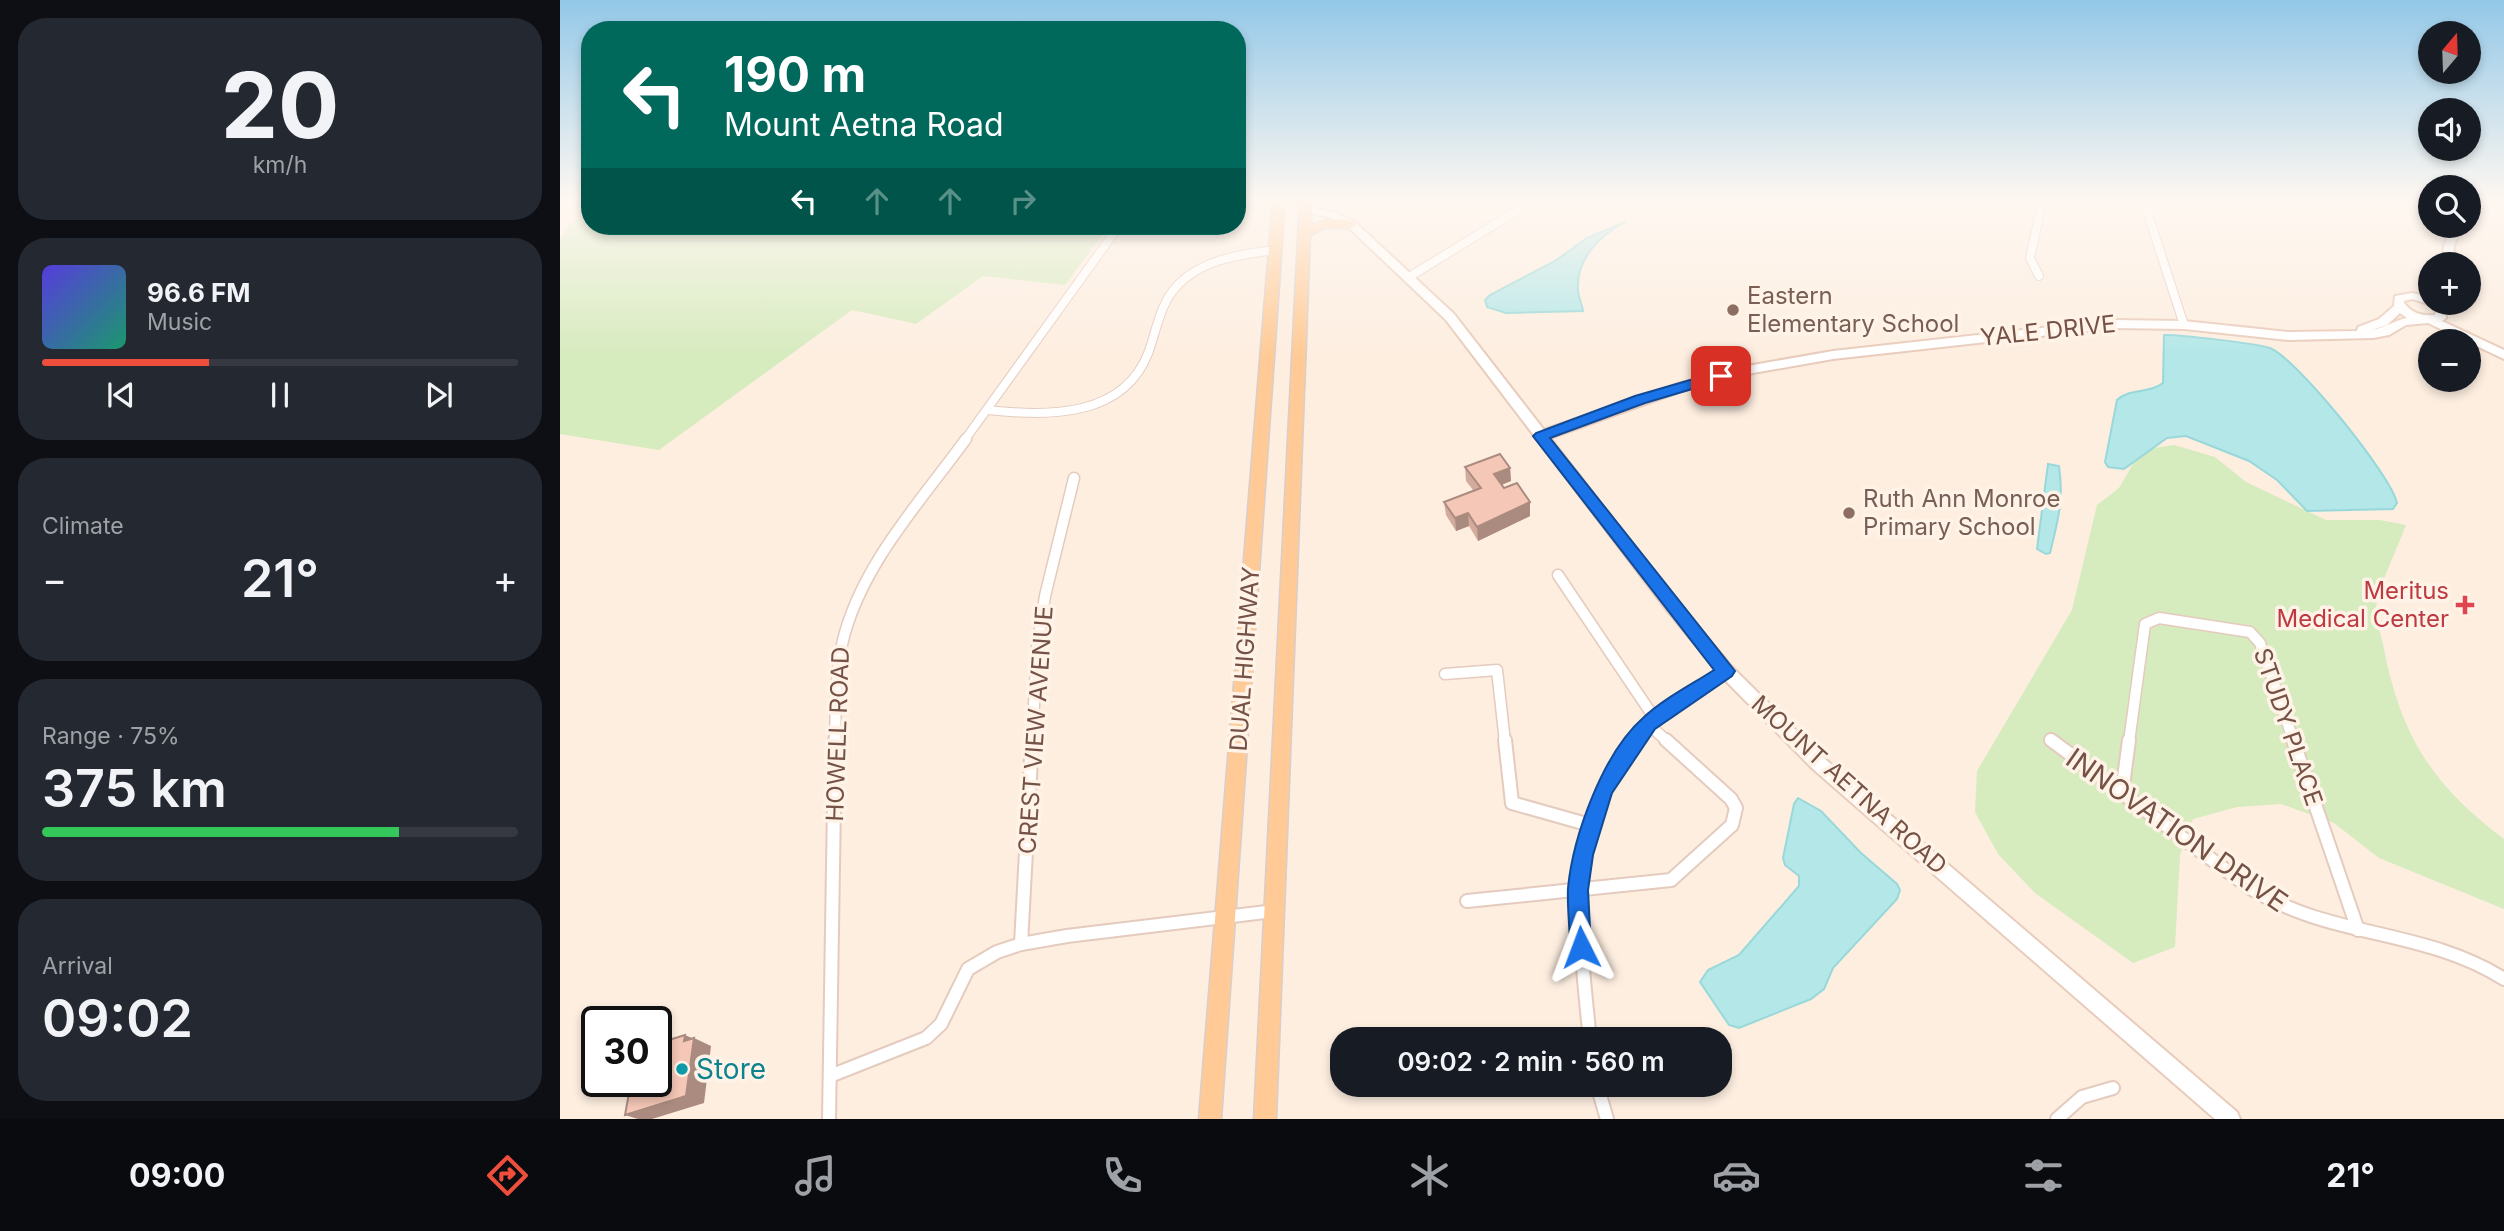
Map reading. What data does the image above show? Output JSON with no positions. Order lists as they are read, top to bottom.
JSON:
{
  "streets": {
    "main road": ["DUAL HIGHWAY"],
    "street": [
      "YALE DRIVE",
      "STUDY PLACE",
      "CREST VIEW AVENUE",
      "HOWELL ROAD",
      "MOUNT AETNA ROAD",
      "INNOVATION DRIVE"
    ]
  },
  "crossings": [
    ["YALE DRIVE", "MOUNT AETNA ROAD"],
    ["STUDY PLACE", "INNOVATION DRIVE"]
  ],
  "places": {
    "other": ["Eastern Elementary School", "Ruth Ann Monroe Primary School", "Store"],
    "health": ["Meritus Medical Center"]
  },
  "north": "top",
  "page": {
    "tile": [
      ["20", "km/h"],
      "Climate",
      ["Range · 75%", "375 km"],
      ["Arrival", "09:02"]
    ],
    "map_buttons": ["+", "−"],
    "turn": ["190 m", "Mount Aetna Road"],
    "song": ["96.6 FM", "Music"],
    "heat": ["−", "21°", "+"],
    "limit": "30",
    "trip": "09:02 · 2 min · 560 m",
    "tabs": ["09:00", "21°"]
  }
}
